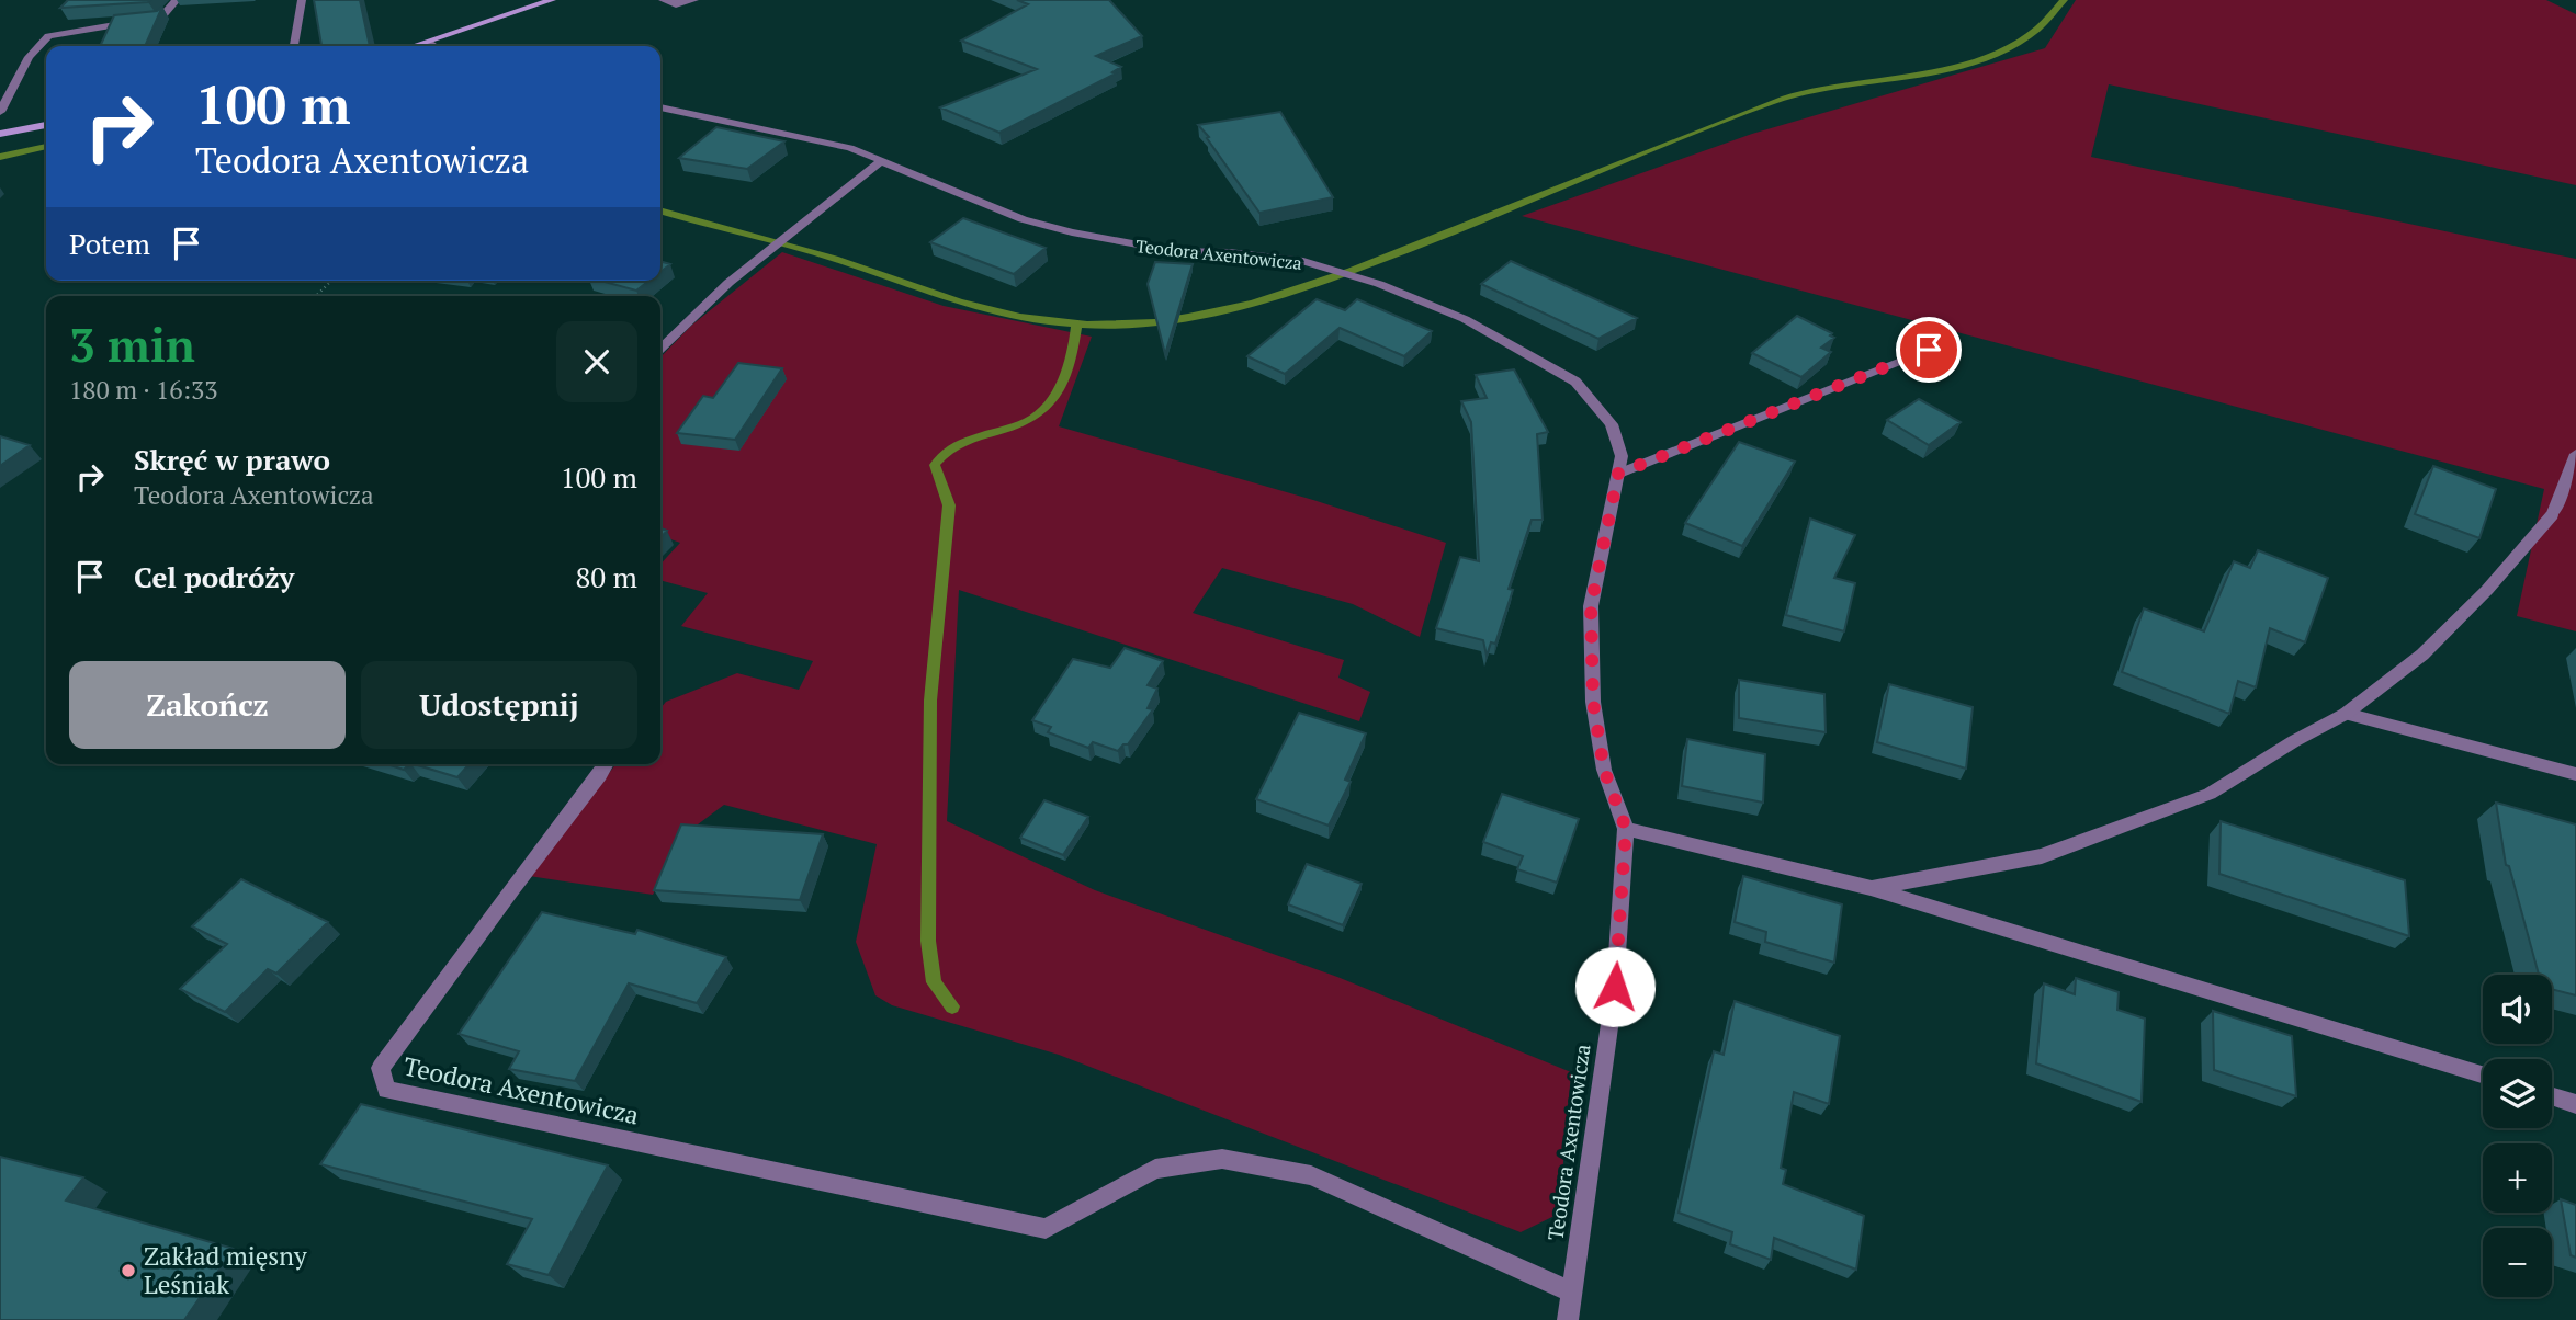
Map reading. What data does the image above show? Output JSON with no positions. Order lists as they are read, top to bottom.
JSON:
{
  "streets": {
    "street": ["Teodora Axentowicza"]
  },
  "places": ["Zakład mięsny Leśniak"],
  "page": {
    "turn": ["100 m", "Teodora Axentowicza"],
    "then": "Potem",
    "heading": ["3 min", "180 m · 16:33"],
    "list": [
      {
        "name": "Skręć w prawo",
        "note": "Teodora Axentowicza",
        "value": "100 m"
      },
      {
        "name": "Cel podróży",
        "value": "80 m"
      }
    ],
    "buttons": ["Zakończ", "Udostępnij"],
    "map_buttons": ["+", "−"]
  }
}
